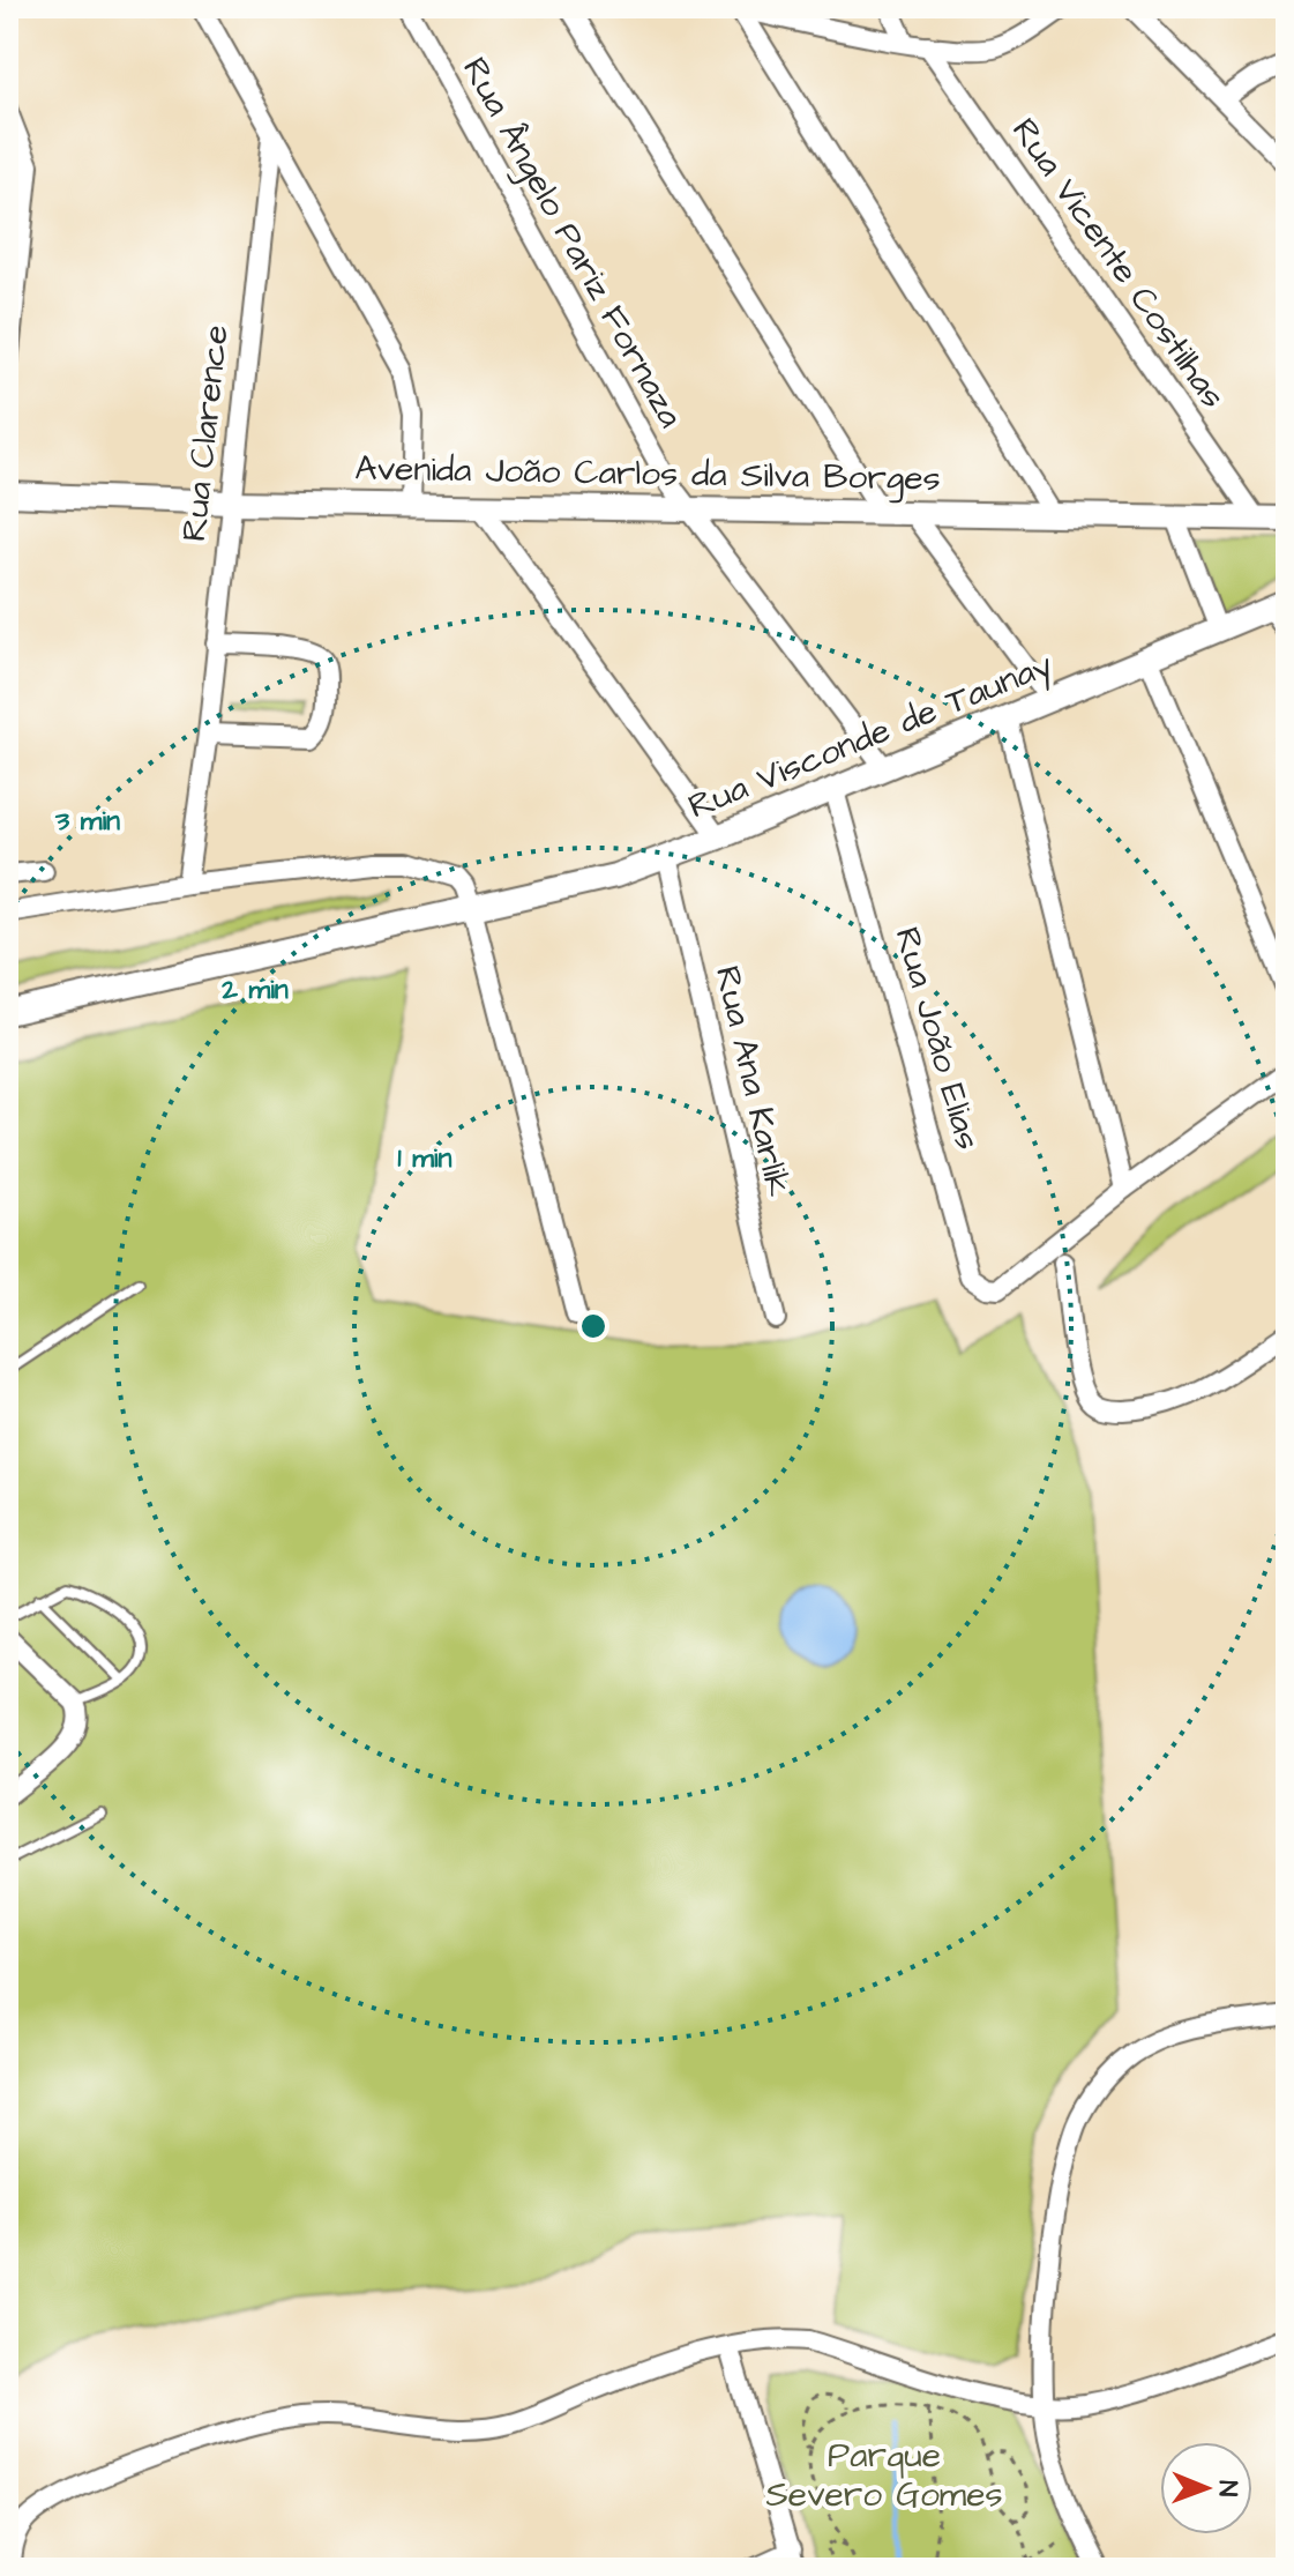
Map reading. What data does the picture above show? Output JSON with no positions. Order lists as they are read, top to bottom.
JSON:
{
  "streets": {
    "street": [
      "Rua Ângelo Pariz Fornaza",
      "Rua Vicente Costilhas",
      "Rua Clarence",
      "Avenida João Carlos da Silva Borges",
      "Rua Visconde de Taunay",
      "Rua João Elias",
      "Rua Ana Karlik"
    ]
  },
  "crossings": [
    ["Rua Ângelo Pariz Fornaza", "Avenida João Carlos da Silva Borges"],
    ["Rua Ângelo Pariz Fornaza", "Rua Visconde de Taunay"],
    ["Rua Vicente Costilhas", "Avenida João Carlos da Silva Borges"],
    ["Rua Clarence", "Avenida João Carlos da Silva Borges"],
    ["Rua Visconde de Taunay", "Rua João Elias"],
    ["Rua Visconde de Taunay", "Rua Ana Karlik"]
  ],
  "parks": ["Parque Severo Gomes"],
  "north": "right",
  "rings": ["3 min", "2 min", "1 min"]
}
